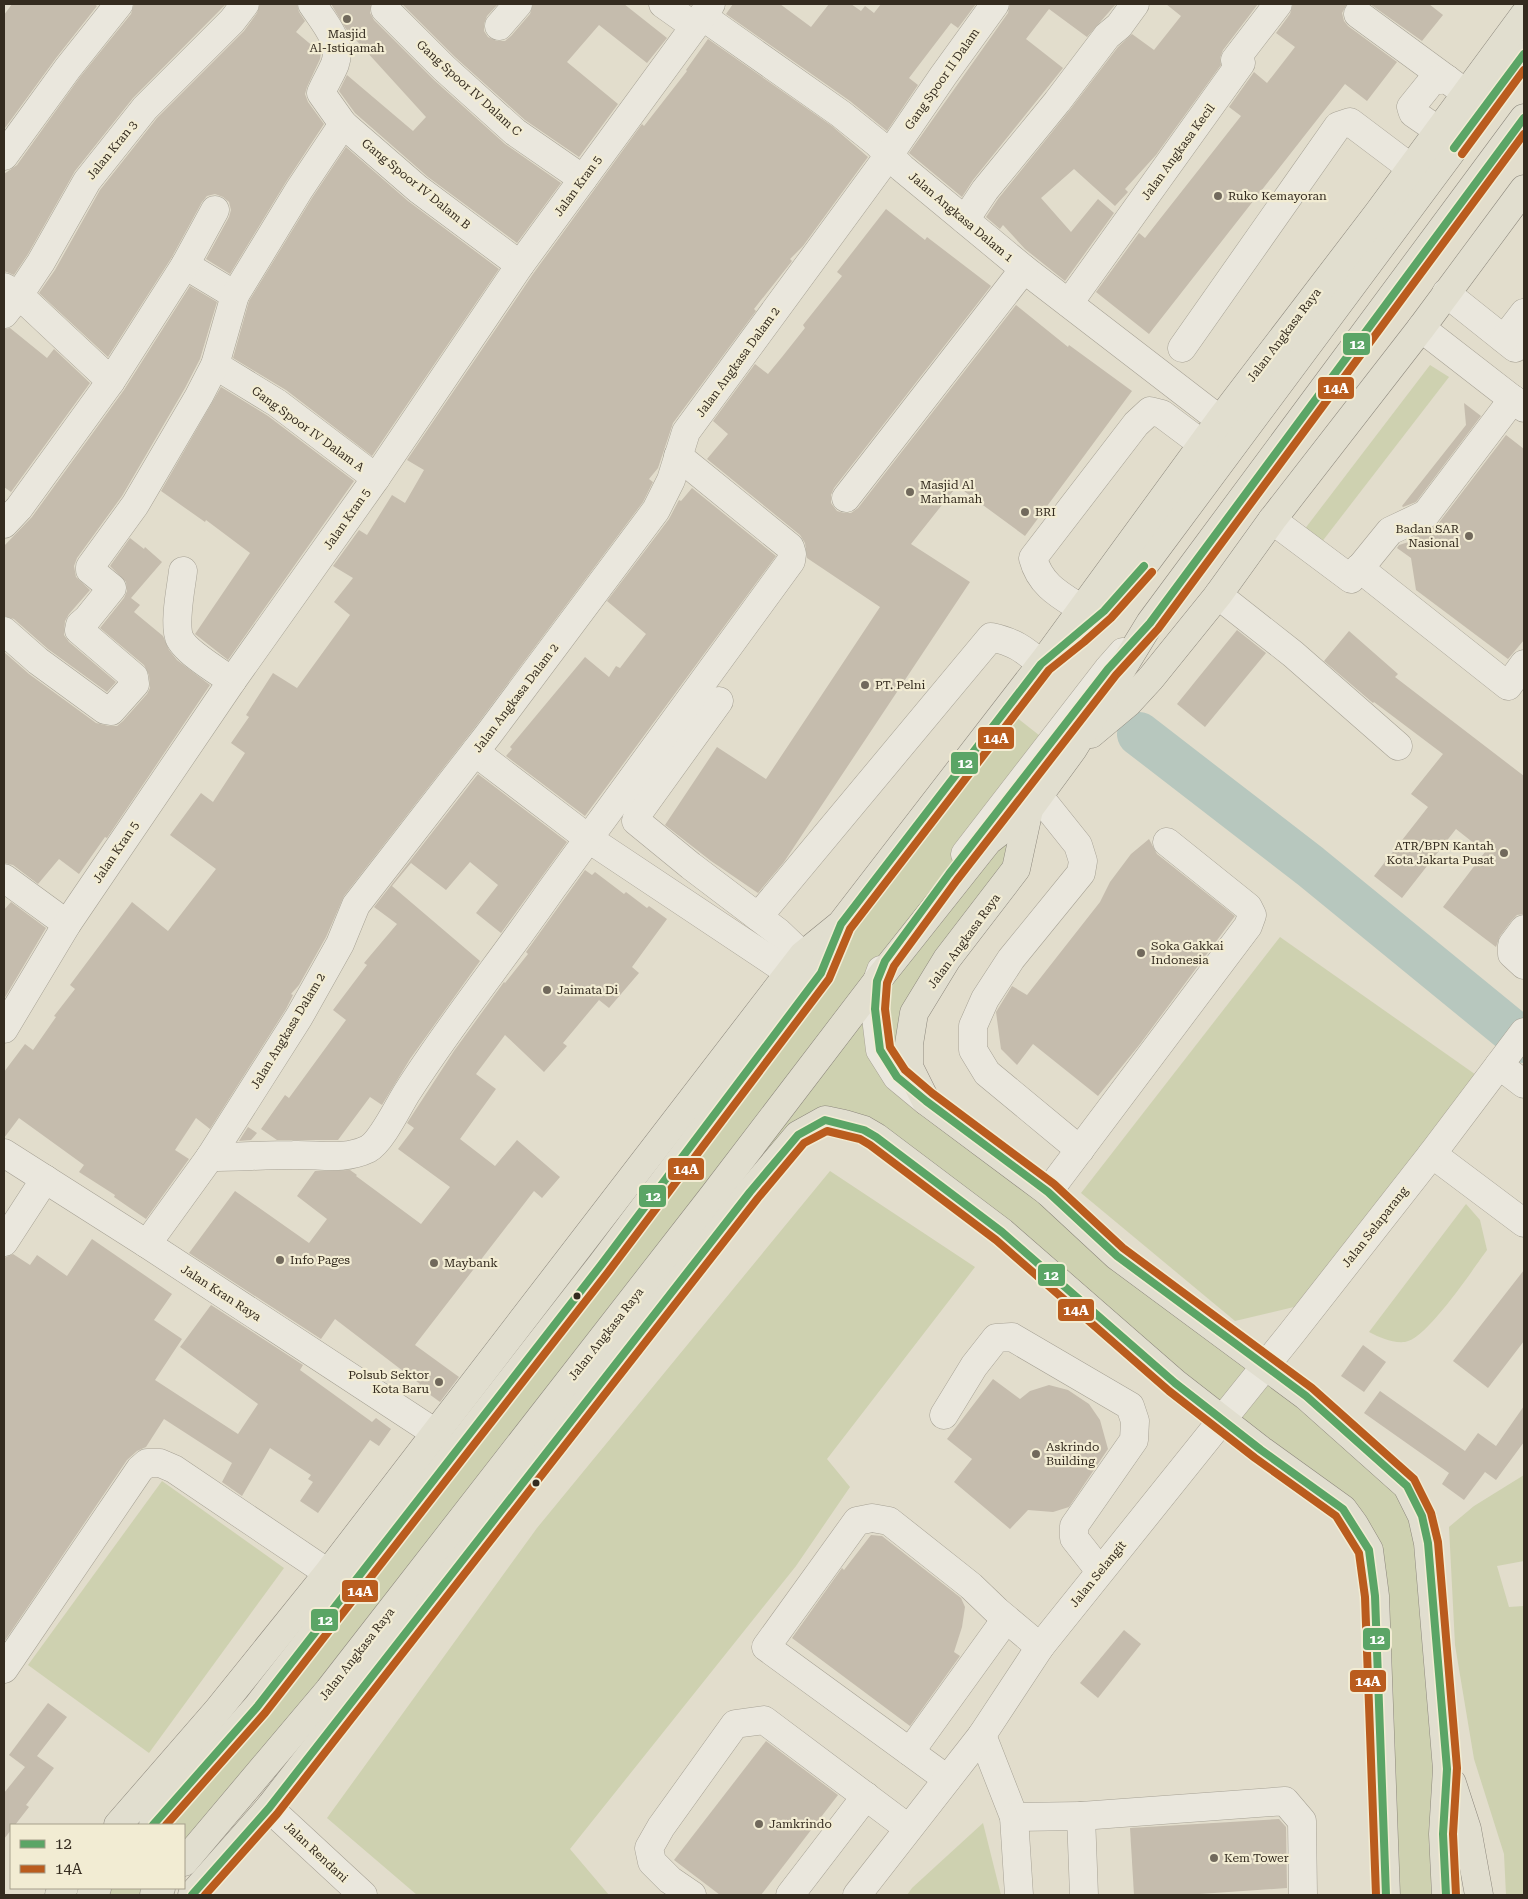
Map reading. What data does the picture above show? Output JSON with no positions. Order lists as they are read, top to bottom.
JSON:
{
  "streets": {
    "main road": ["Jalan Angkasa Raya"],
    "street": [
      "Gang Spoor II Dalam",
      "Gang Spoor IV Dalam C",
      "Jalan Kran 3",
      "Jalan Angkasa Kecil",
      "Gang Spoor IV Dalam B",
      "Jalan Kran 5",
      "Jalan Angkasa Dalam 1",
      "Jalan Angkasa Dalam 2",
      "Gang Spoor IV Dalam A",
      "Jalan Selaparang",
      "Jalan Kran Raya",
      "Jalan Selangit",
      "Jalan Rendani"
    ]
  },
  "crossings": [
    ["Gang Spoor II Dalam", "Jalan Angkasa Dalam 1"],
    ["Gang Spoor II Dalam", "Jalan Angkasa Dalam 2"],
    ["Gang Spoor IV Dalam C", "Jalan Kran 5"],
    ["Jalan Angkasa Kecil", "Jalan Angkasa Dalam 1"],
    ["Gang Spoor IV Dalam B", "Jalan Kran 5"],
    ["Jalan Kran 5", "Jalan Angkasa Dalam 1"],
    ["Jalan Kran 5", "Gang Spoor IV Dalam A"],
    ["Jalan Angkasa Dalam 1", "Jalan Angkasa Raya"],
    ["Jalan Angkasa Dalam 1", "Jalan Angkasa Dalam 2"],
    ["Jalan Angkasa Raya", "Jalan Selaparang"],
    ["Jalan Angkasa Raya", "Jalan Kran Raya"],
    ["Jalan Angkasa Raya", "Jalan Selangit"],
    ["Jalan Angkasa Raya", "Jalan Rendani"],
    ["Jalan Angkasa Dalam 2", "Jalan Kran Raya"],
    ["Jalan Selaparang", "Jalan Selangit"]
  ],
  "places": [
    "Masjid Al-Istiqamah",
    "Ruko Kemayoran",
    "Masjid Al Marhamah",
    "BRI",
    "Badan SAR Nasional",
    "PT. Pelni",
    "ATR/BPN Kantah Kota Jakarta Pusat",
    "Soka Gakkai Indonesia",
    "Jaimata Di",
    "Info Pages",
    "Maybank",
    "Polsub Sektor Kota Baru",
    "Askrindo Building",
    "Jamkrindo",
    "Kem Tower"
  ],
  "lines": ["transit line 12", "transit line 14A"],
  "legend": ["12", "14A"]
}
